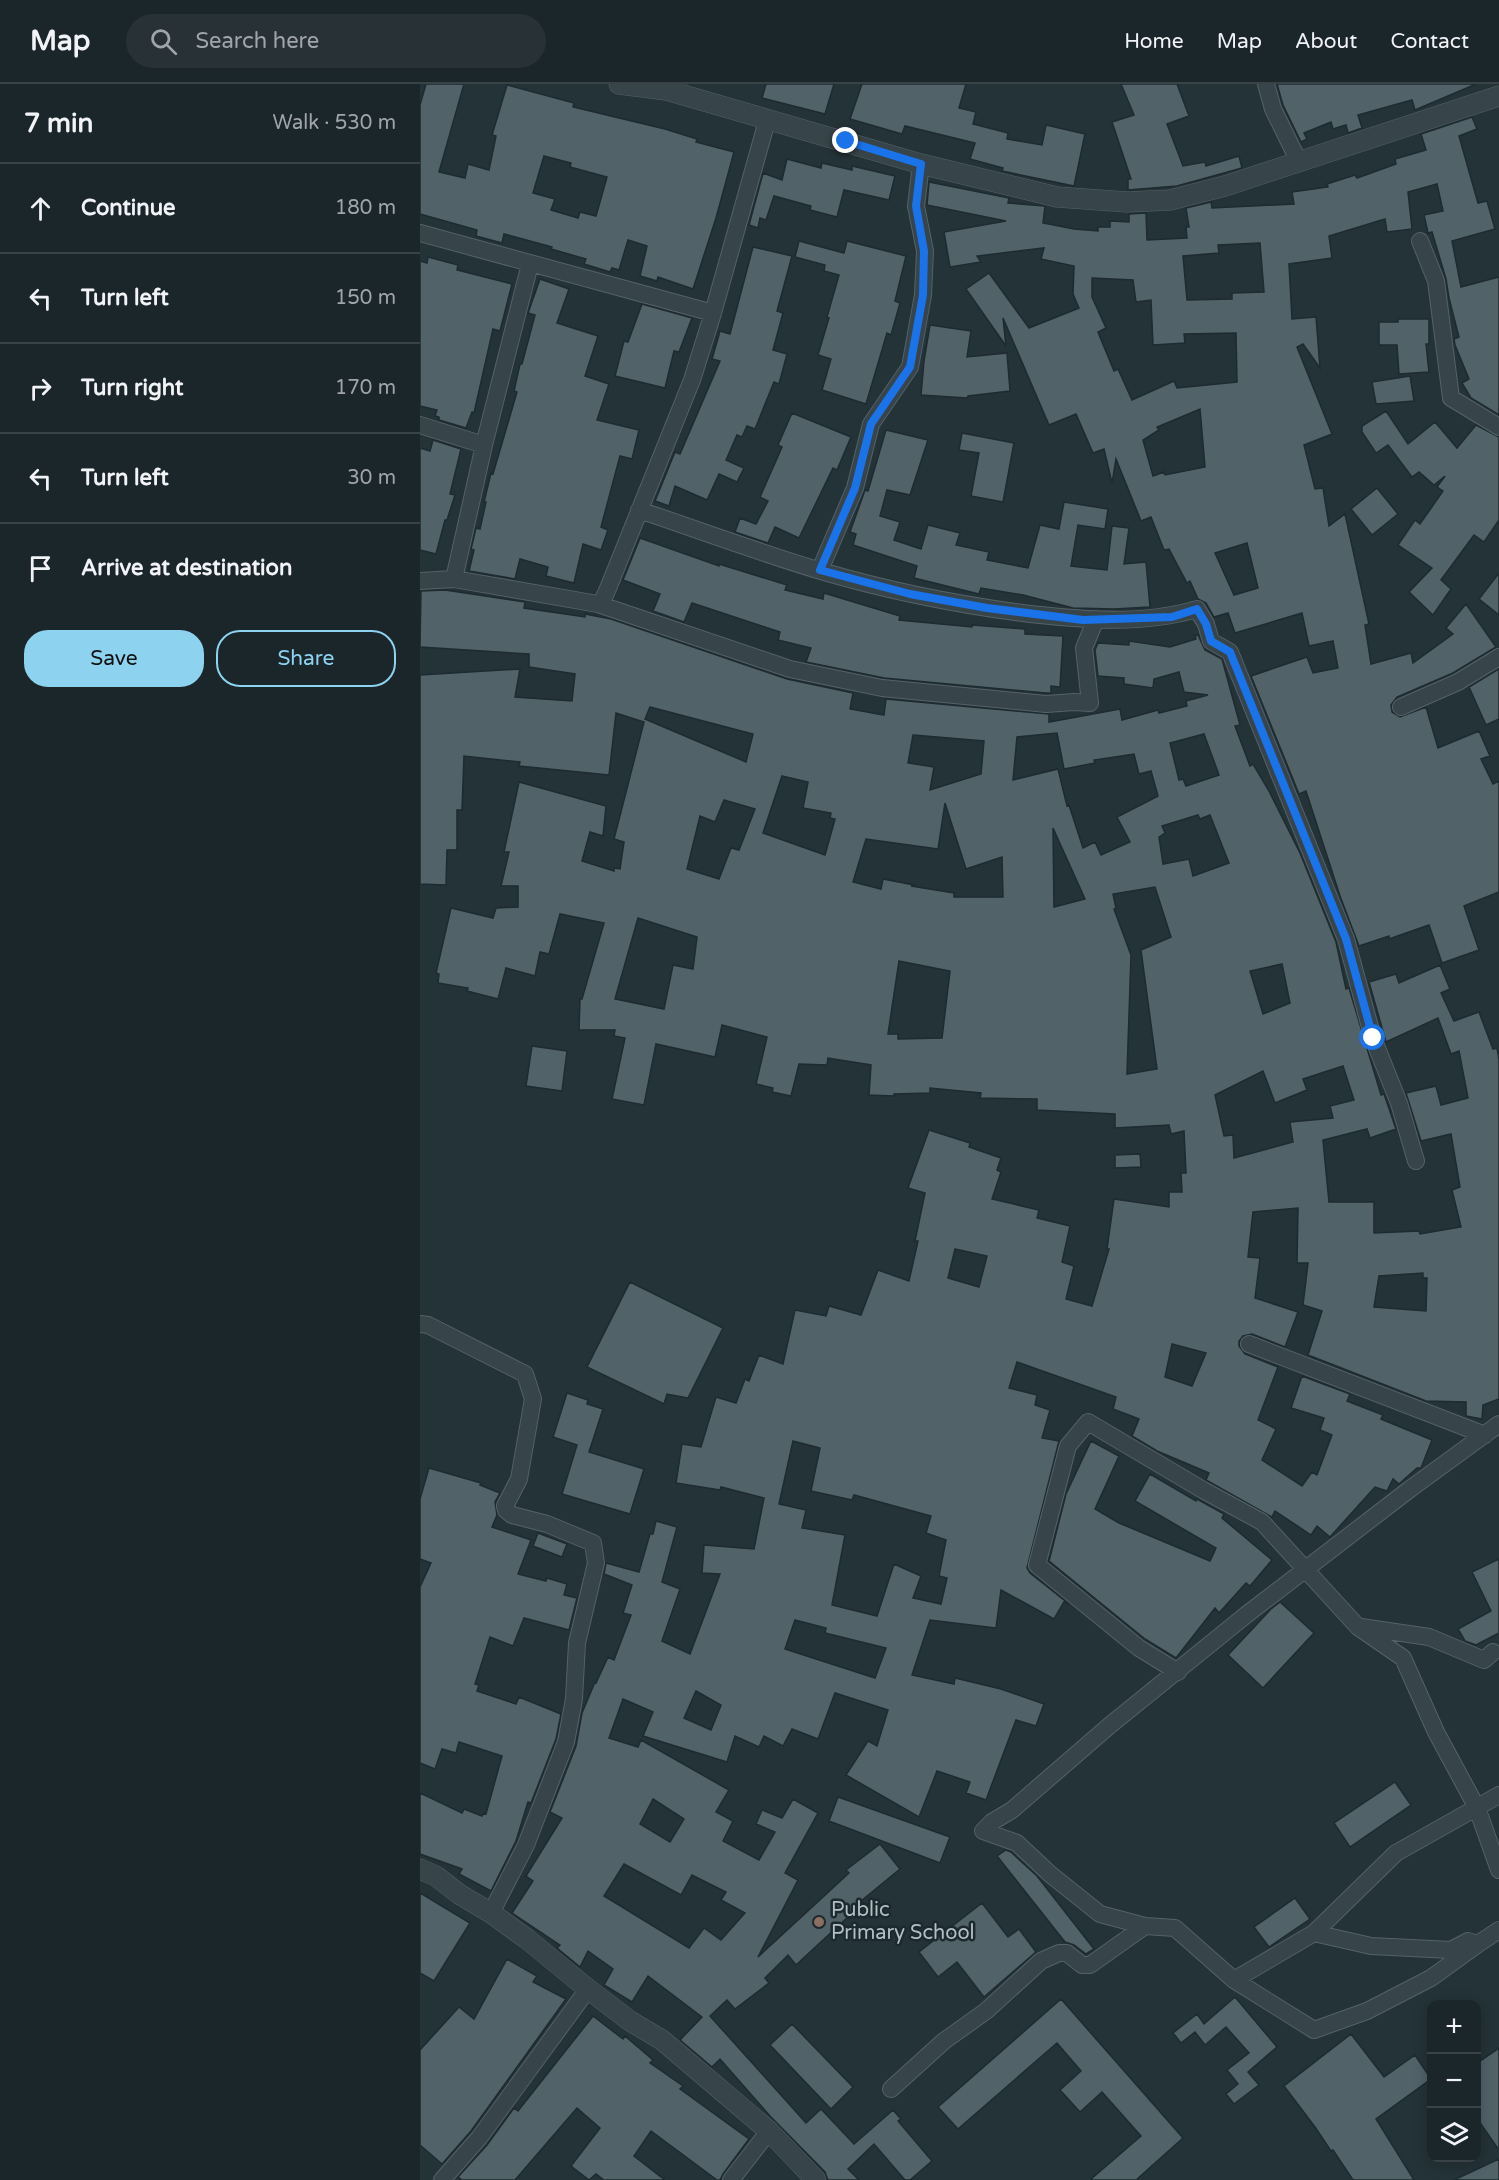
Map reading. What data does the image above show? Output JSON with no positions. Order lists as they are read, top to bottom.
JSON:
{
  "places": ["Public Primary School"],
  "page": {
    "header": "Map",
    "search": "Search here",
    "nav": [
      "Home",
      "Map",
      "About",
      "Contact"
    ],
    "heading": ["7 min", "Walk · 530 m"],
    "list": [
      ["Continue", "180 m"],
      ["Turn left", "150 m"],
      ["Turn right", "170 m"],
      ["Turn left", "30 m"],
      "Arrive at destination"
    ],
    "buttons": ["Save", "Share"],
    "map_buttons": ["+", "−"]
  }
}
